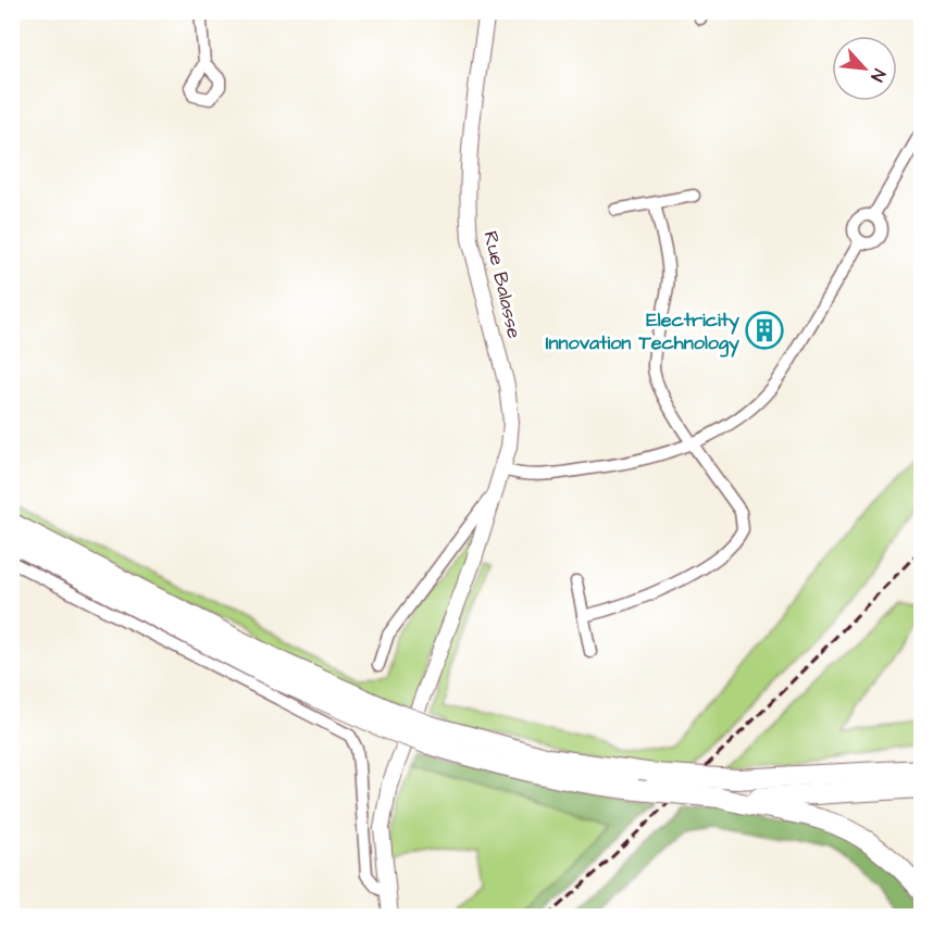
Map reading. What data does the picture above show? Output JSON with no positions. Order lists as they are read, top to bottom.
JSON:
{
  "streets": {
    "street": ["Rue Balasse"]
  },
  "places": {
    "building": ["Electricity Innovation Technology"]
  },
  "north": "bottom right"
}
